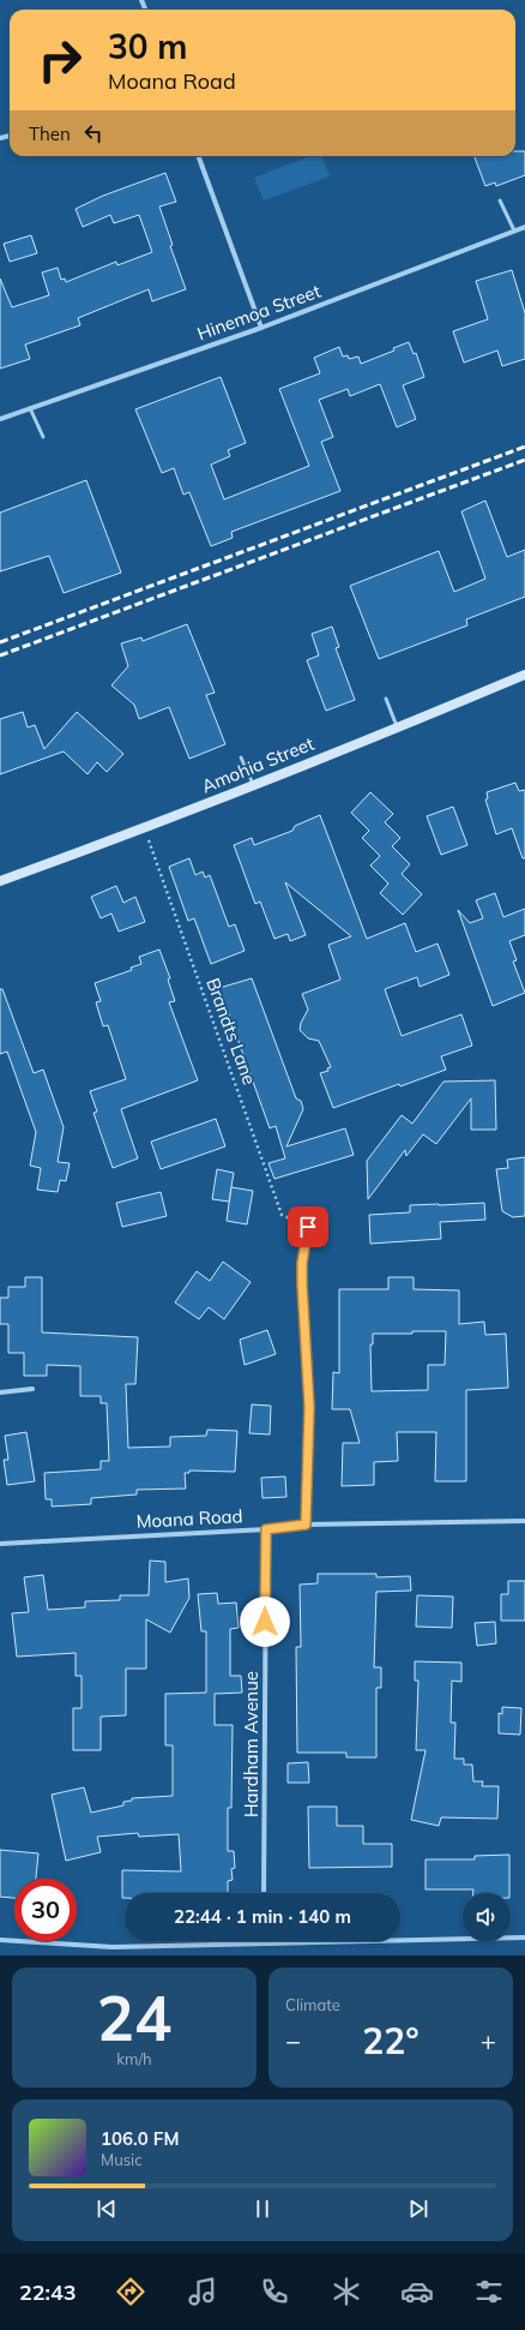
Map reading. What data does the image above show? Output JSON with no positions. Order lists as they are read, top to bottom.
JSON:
{
  "streets": {
    "main road": ["Amohia Street"],
    "street": ["Hinemoa Street", "Moana Road", "Hardham Avenue"],
    "path": ["Brandts Lane"]
  },
  "crossings": [
    ["Amohia Street", "Brandts Lane"],
    ["Moana Road", "Hardham Avenue"]
  ],
  "page": {
    "turn": ["30 m", "Moana Road"],
    "then": "Then",
    "limit": "30",
    "trip": "22:44 · 1 min · 140 m",
    "tile": [
      ["24", "km/h"],
      "Climate"
    ],
    "heat": ["−", "22°", "+"],
    "song": ["106.0 FM", "Music"],
    "tabs": "22:43"
  }
}
